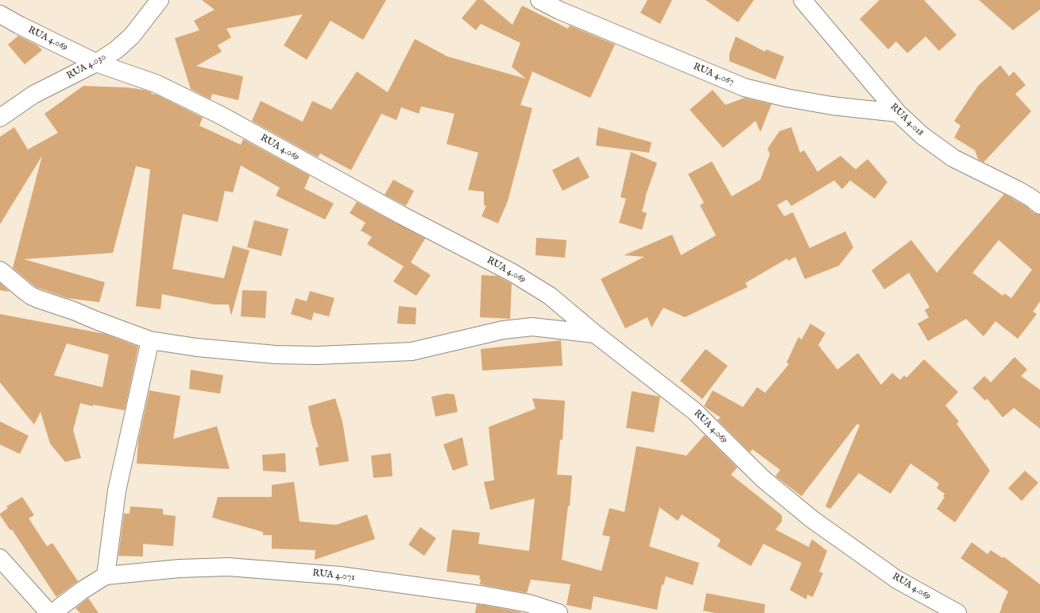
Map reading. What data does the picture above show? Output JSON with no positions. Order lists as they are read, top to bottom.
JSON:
{
  "streets": {
    "street": [
      "RUA 4.069",
      "RUA 4.030",
      "RUA 4.067",
      "RUA 4.018",
      "RUA 4.071"
    ]
  },
  "crossings": [
    ["RUA 4.069", "RUA 4.030"],
    ["RUA 4.067", "RUA 4.018"]
  ]
}
